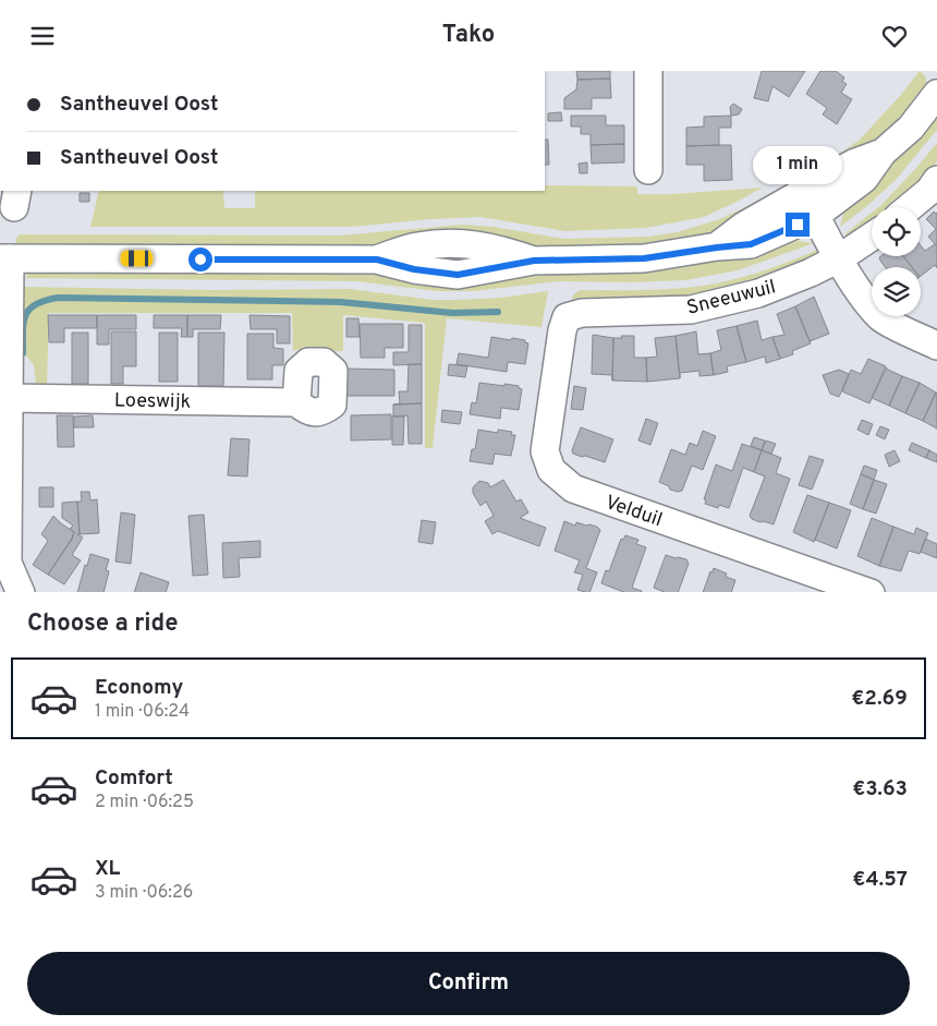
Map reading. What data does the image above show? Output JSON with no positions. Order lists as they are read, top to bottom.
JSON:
{
  "streets": {
    "street": ["Sneeuwuil", "Loeswijk", "Velduil"]
  },
  "crossings": [
    ["Sneeuwuil", "Velduil"]
  ],
  "page": {
    "header": "Tako",
    "banner": ["Santheuvel Oost", "Santheuvel Oost"],
    "bubble": "1 min",
    "heading": "Choose a ride",
    "list": [
      {
        "name": "Economy",
        "note": "1 min · 06:24",
        "value": "€2.69"
      },
      {
        "name": "Comfort",
        "note": "2 min · 06:25",
        "value": "€3.63"
      },
      {
        "name": "XL",
        "note": "3 min · 06:26",
        "value": "€4.57"
      }
    ],
    "buttons": "Confirm"
  }
}
